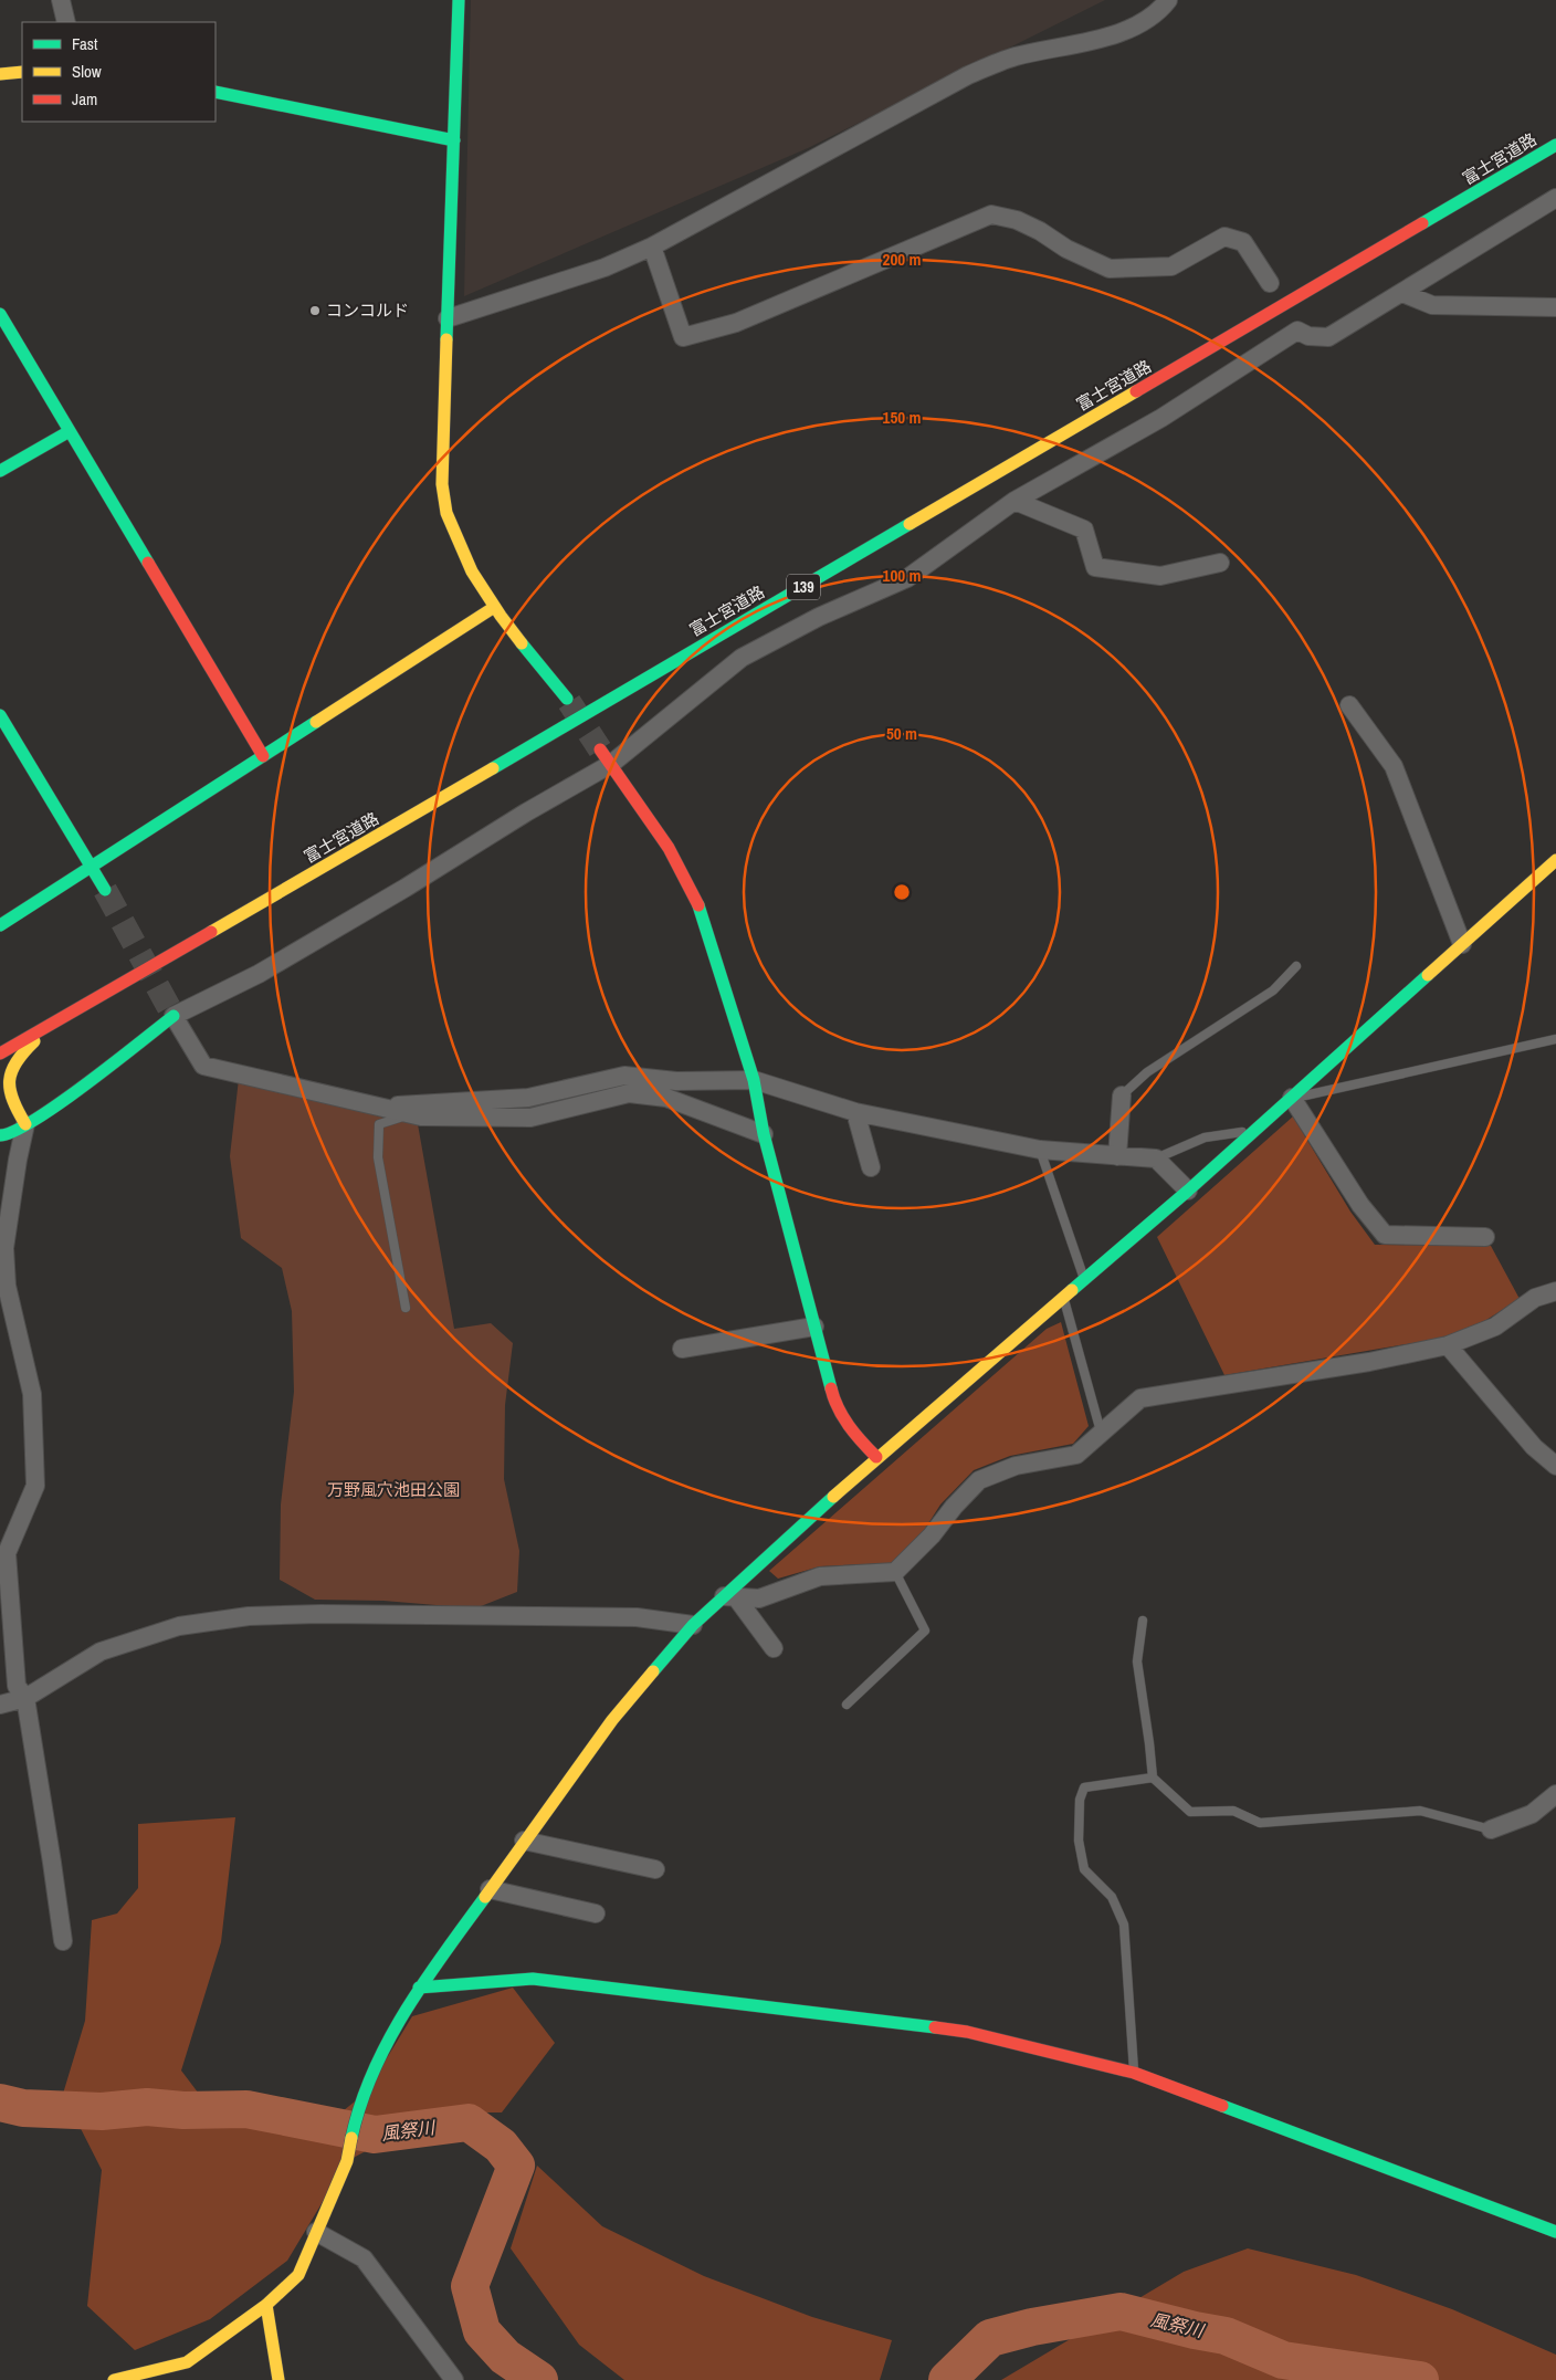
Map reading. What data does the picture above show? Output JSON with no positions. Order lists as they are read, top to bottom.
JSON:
{
  "streets": {
    "main road": ["富士宮道路", "139"]
  },
  "water": ["風祭川"],
  "parks": ["万野風穴池田公園"],
  "places": ["コンコルド"],
  "legend": ["Fast", "Slow", "Jam"],
  "rings": [
    "200 m",
    "150 m",
    "100 m",
    "50 m"
  ]
}
